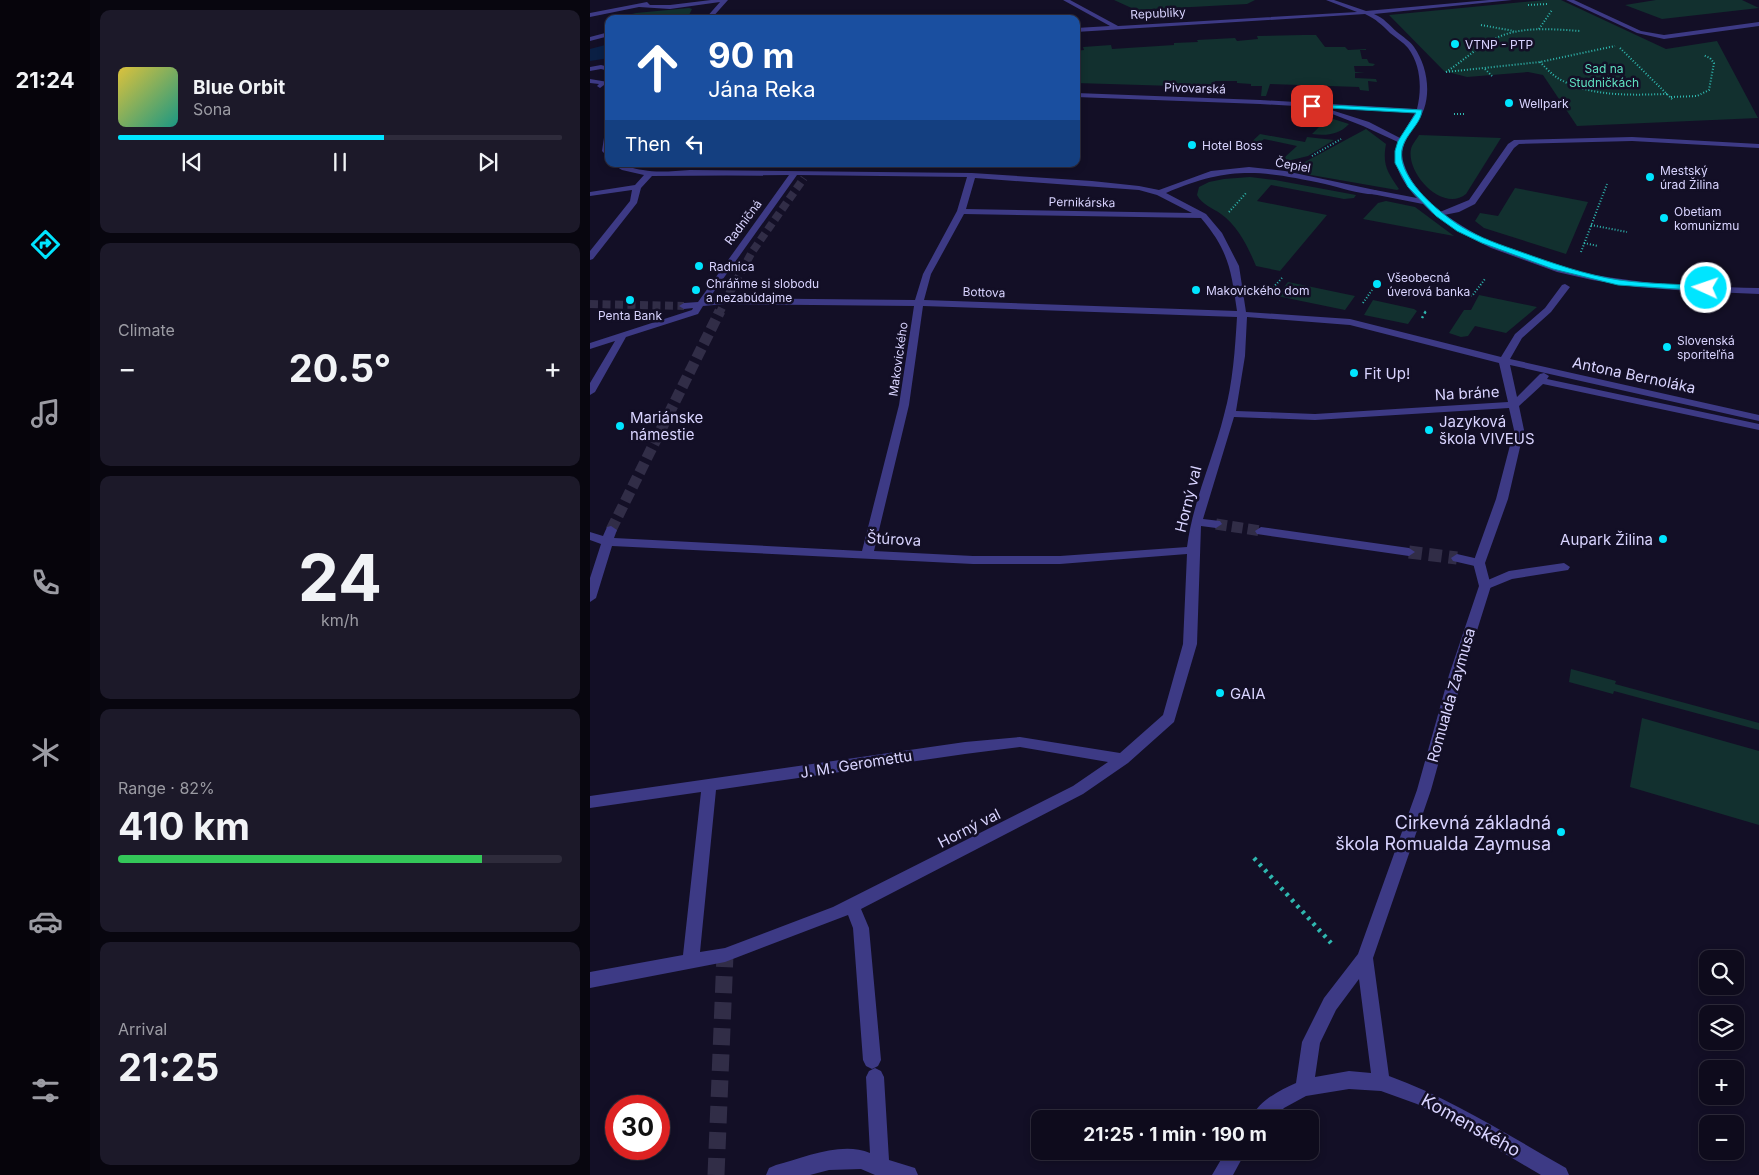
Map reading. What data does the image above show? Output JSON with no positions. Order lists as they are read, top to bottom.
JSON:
{
  "streets": {
    "street": [
      "Republiky",
      "Pivovarská",
      "Čepiel",
      "Pernikárska",
      "Radničná",
      "Bottova",
      "Makovického",
      "Antona Bernoláka",
      "Na bráne",
      "Horný val",
      "Štúrova",
      "Romualda Zaymusa",
      "J. M. Geromettu",
      "Komenského"
    ]
  },
  "crossings": [
    ["Čepiel", "Horný val"],
    ["Pernikárska", "Makovického"],
    ["Pernikárska", "Horný val"],
    ["Radničná", "Bottova"],
    ["Radničná", "Horný val"],
    ["Bottova", "Makovického"],
    ["Bottova", "Na bráne"],
    ["Bottova", "Horný val"],
    ["Makovického", "Horný val"],
    ["Makovického", "Štúrova"],
    ["Antona Bernoláka", "Na bráne"],
    ["Na bráne", "Horný val"],
    ["Horný val", "Štúrova"],
    ["Horný val", "J. M. Geromettu"],
    ["Romualda Zaymusa", "Komenského"]
  ],
  "parks": ["Sad na Studničkách"],
  "places": [
    "VTNP - PTP",
    "Wellpark",
    "Hotel Boss",
    "Mestský úrad Žilina",
    "Obetiam komunizmu",
    "Radnica",
    "Všeobecná úverová banka",
    "Chráňme si slobodu a nezabúdajme",
    "Makovického dom",
    "Penta Bank",
    "Slovenská sporiteľňa",
    "Fit Up!",
    "Mariánske námestie",
    "Jazyková škola VIVEUS",
    "Aupark Žilina",
    "GAIA",
    "Cirkevná základná škola Romualda Zaymusa"
  ],
  "page": {
    "tabs": "21:24",
    "turn": ["90 m", "Jána Reka"],
    "song": ["Blue Orbit", "Sona"],
    "then": "Then",
    "tile": [
      "Climate",
      ["24", "km/h"],
      ["Range · 82%", "410 km"],
      ["Arrival", "21:25"]
    ],
    "heat": ["−", "20.5°", "+"],
    "map_buttons": ["+", "−"],
    "limit": "30",
    "trip": "21:25 · 1 min · 190 m"
  }
}
